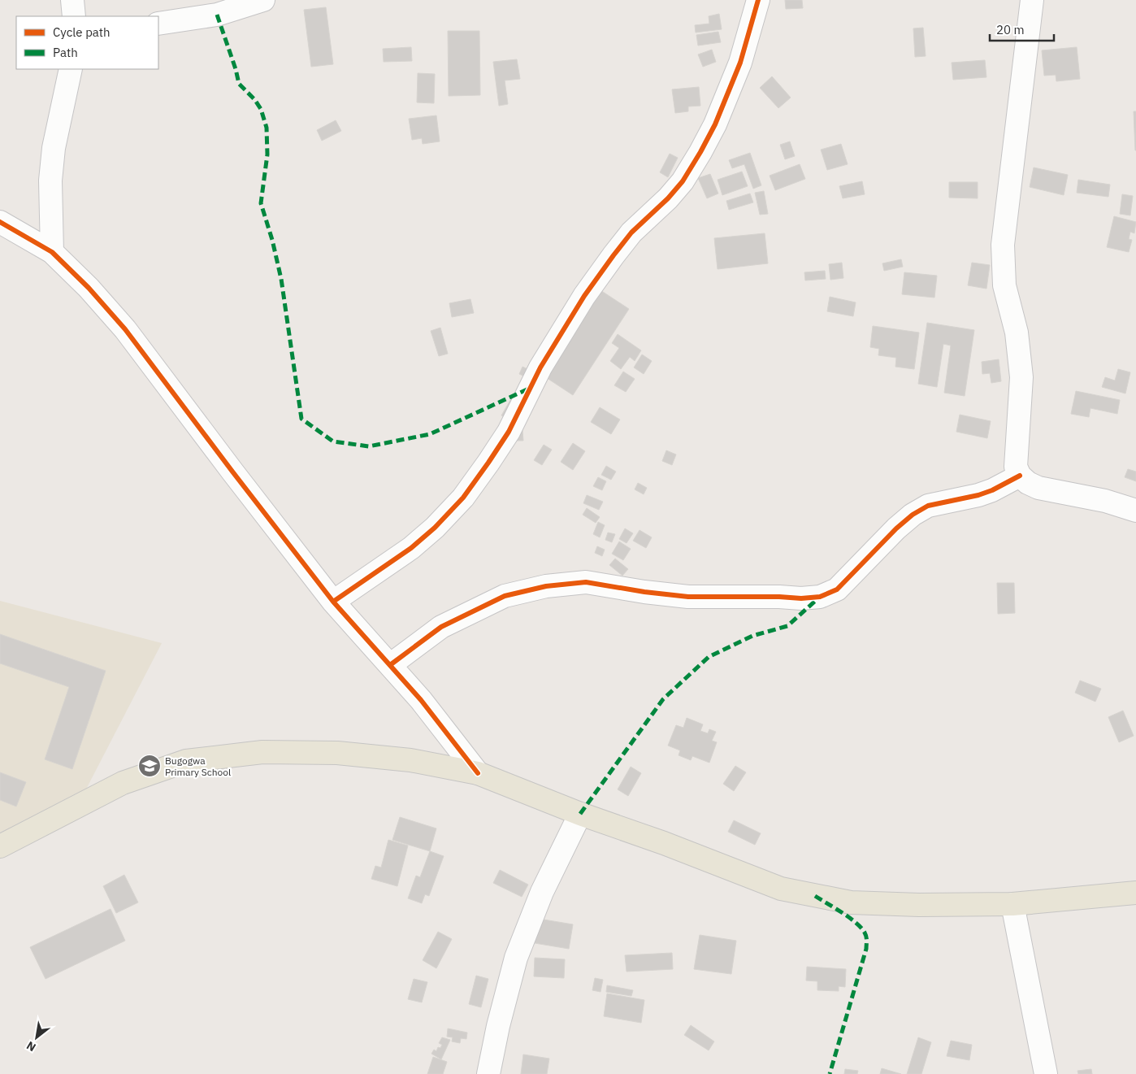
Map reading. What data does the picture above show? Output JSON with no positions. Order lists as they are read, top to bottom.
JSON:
{
  "places": {
    "school or university": ["Bugogwa Primary School"]
  },
  "legend": ["Cycle path", "Path"],
  "scale_bar": "20 m",
  "north": "bottom left"
}
